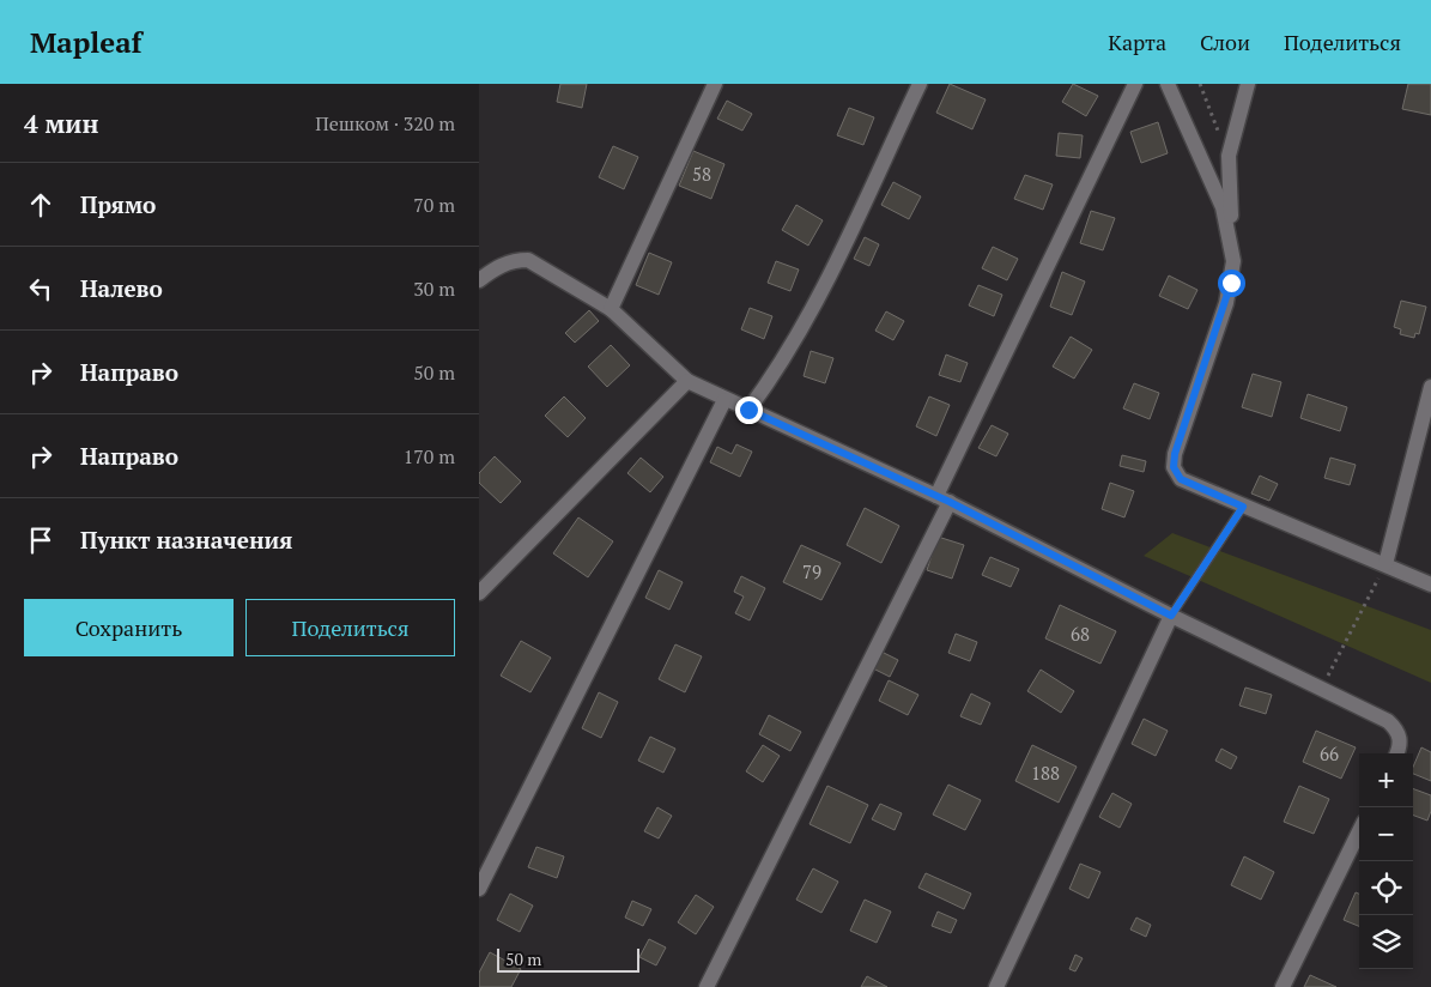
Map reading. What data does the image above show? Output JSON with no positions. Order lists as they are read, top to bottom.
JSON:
{
  "house_numbers": [
    "58",
    "79",
    "68",
    "66",
    "188"
  ],
  "scale_bar": "50 m",
  "page": {
    "header": "Mapleaf",
    "nav": ["Карта", "Слои", "Поделиться"],
    "heading": ["4 мин", "Пешком · 320 m"],
    "list": [
      ["Прямо", "70 m"],
      ["Налево", "30 m"],
      ["Направо", "50 m"],
      ["Направо", "170 m"],
      "Пункт назначения"
    ],
    "buttons": ["Сохранить", "Поделиться"],
    "map_buttons": ["+", "−"],
    "scale": "50 m"
  }
}
